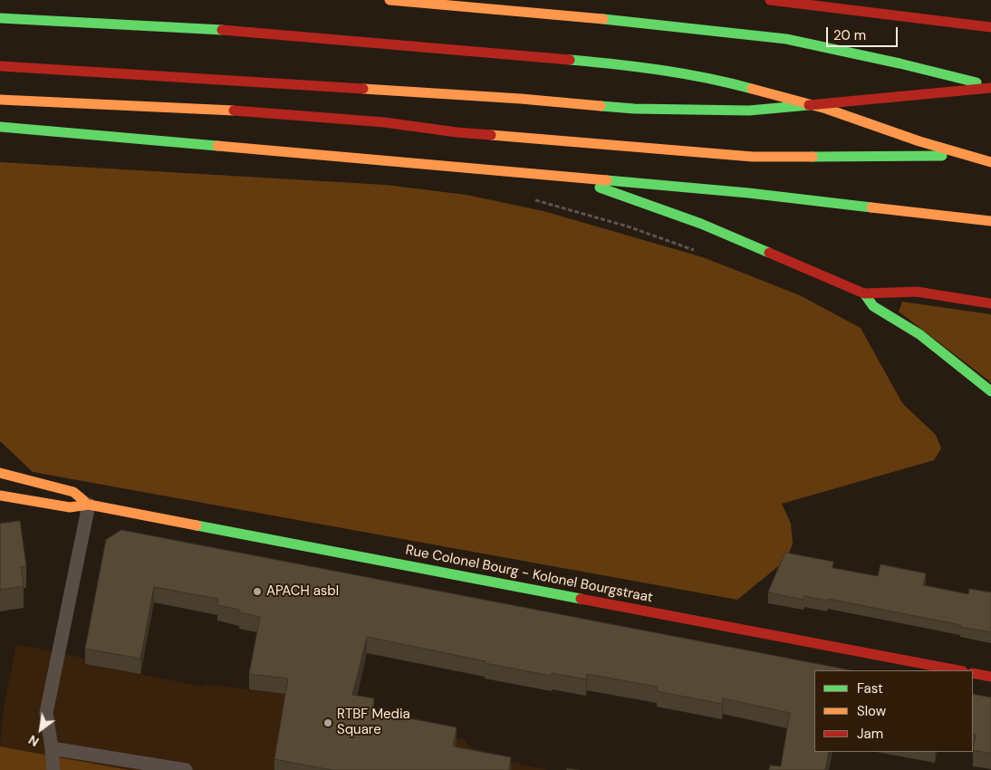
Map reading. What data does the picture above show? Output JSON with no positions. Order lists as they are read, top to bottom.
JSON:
{
  "streets": {
    "main road": ["Rue Colonel Bourg - Kolonel Bourgstraat"]
  },
  "places": ["APACH asbl", "RTBF Media Square"],
  "legend": ["Fast", "Slow", "Jam"],
  "scale_bar": "20 m",
  "north": "bottom left"
}
